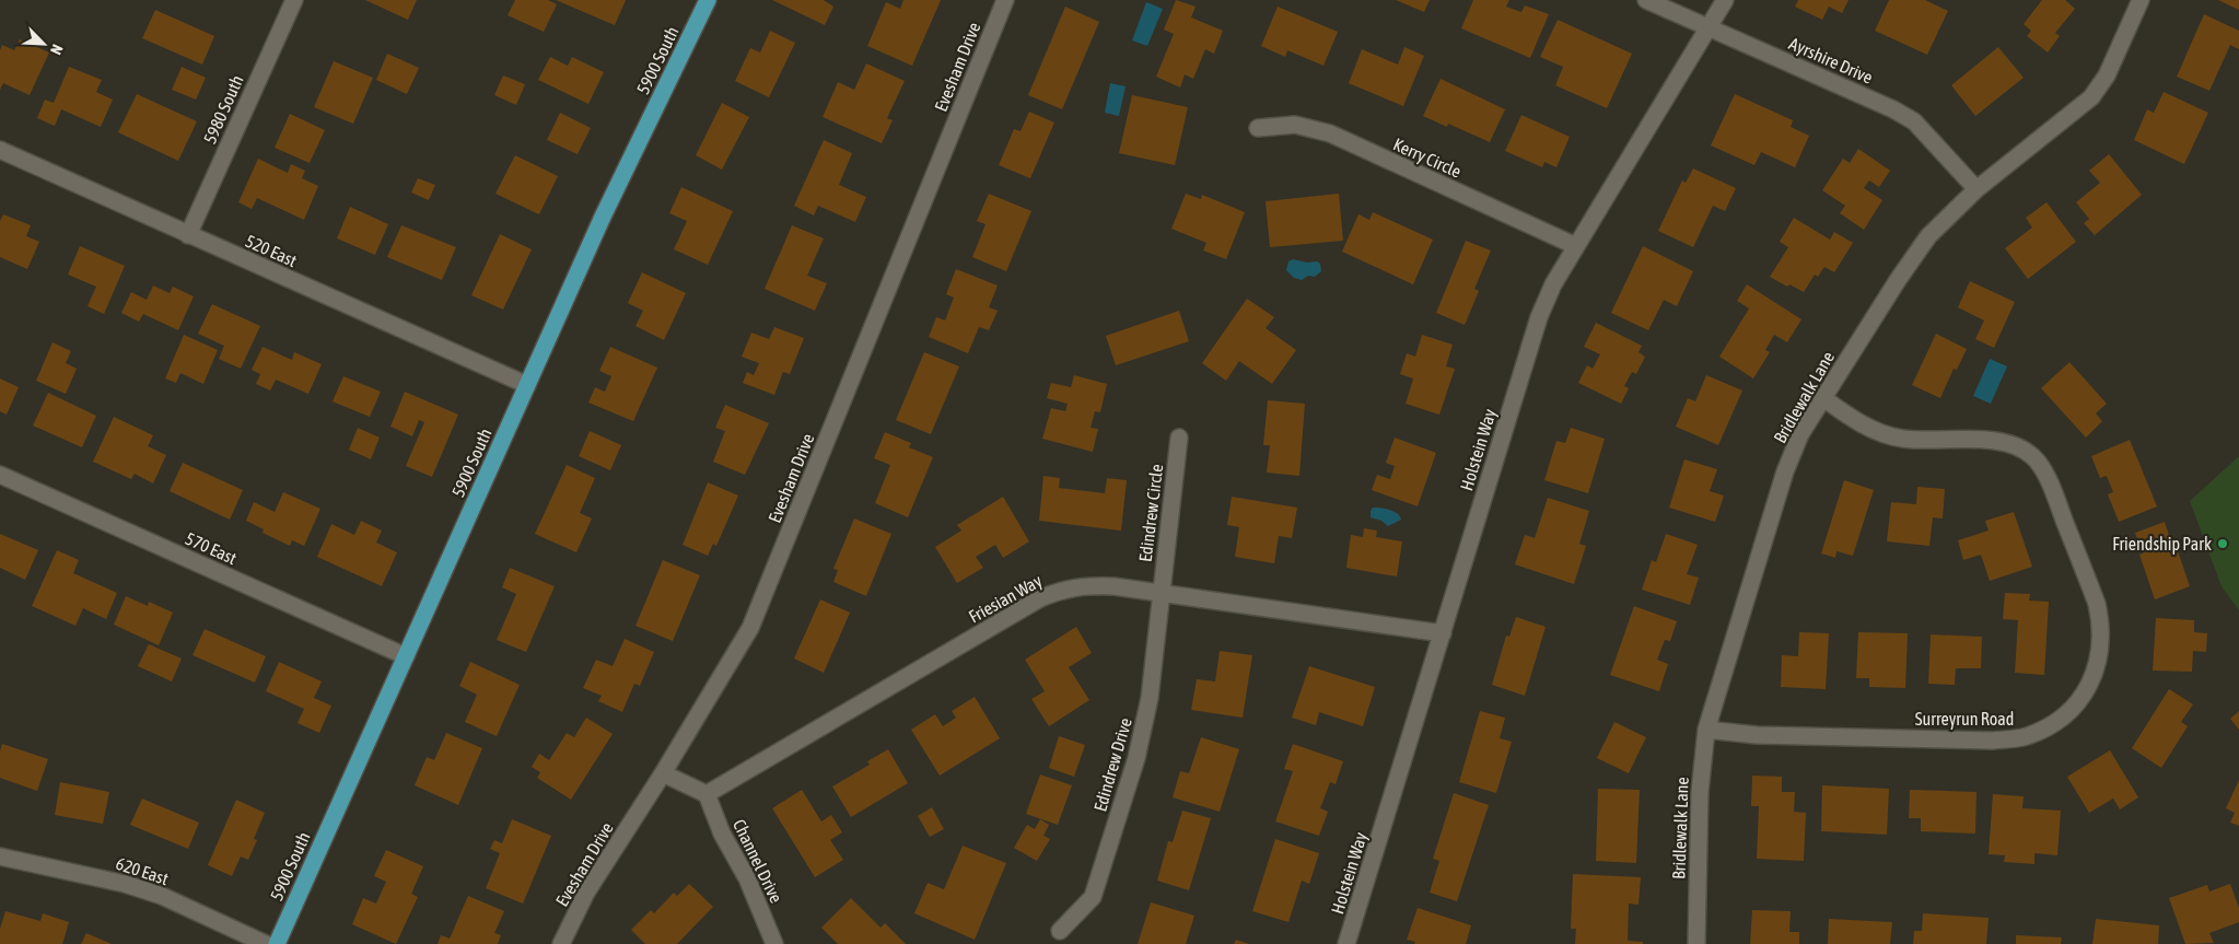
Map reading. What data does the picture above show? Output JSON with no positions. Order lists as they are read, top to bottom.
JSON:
{
  "streets": {
    "main road": ["5900 South"],
    "street": [
      "Ayrshire Drive",
      "Evesham Drive",
      "5980 South",
      "Kerry Circle",
      "520 East",
      "Bridlewalk Lane",
      "Holstein Way",
      "Edindrew Circle",
      "570 East",
      "Friesian Way",
      "Surreyrun Road",
      "Edindrew Drive",
      "Channel Drive",
      "620 East"
    ]
  },
  "crossings": [
    ["5900 South", "520 East"],
    ["5900 South", "570 East"],
    ["Ayrshire Drive", "Bridlewalk Lane"],
    ["Ayrshire Drive", "Holstein Way"],
    ["5980 South", "520 East"],
    ["Kerry Circle", "Holstein Way"],
    ["Bridlewalk Lane", "Surreyrun Road"],
    ["Holstein Way", "Friesian Way"],
    ["Edindrew Circle", "Friesian Way"],
    ["Edindrew Circle", "Edindrew Drive"],
    ["Friesian Way", "Edindrew Drive"],
    ["Friesian Way", "Channel Drive"]
  ],
  "places": ["Friendship Park"],
  "north": "bottom right"
}
